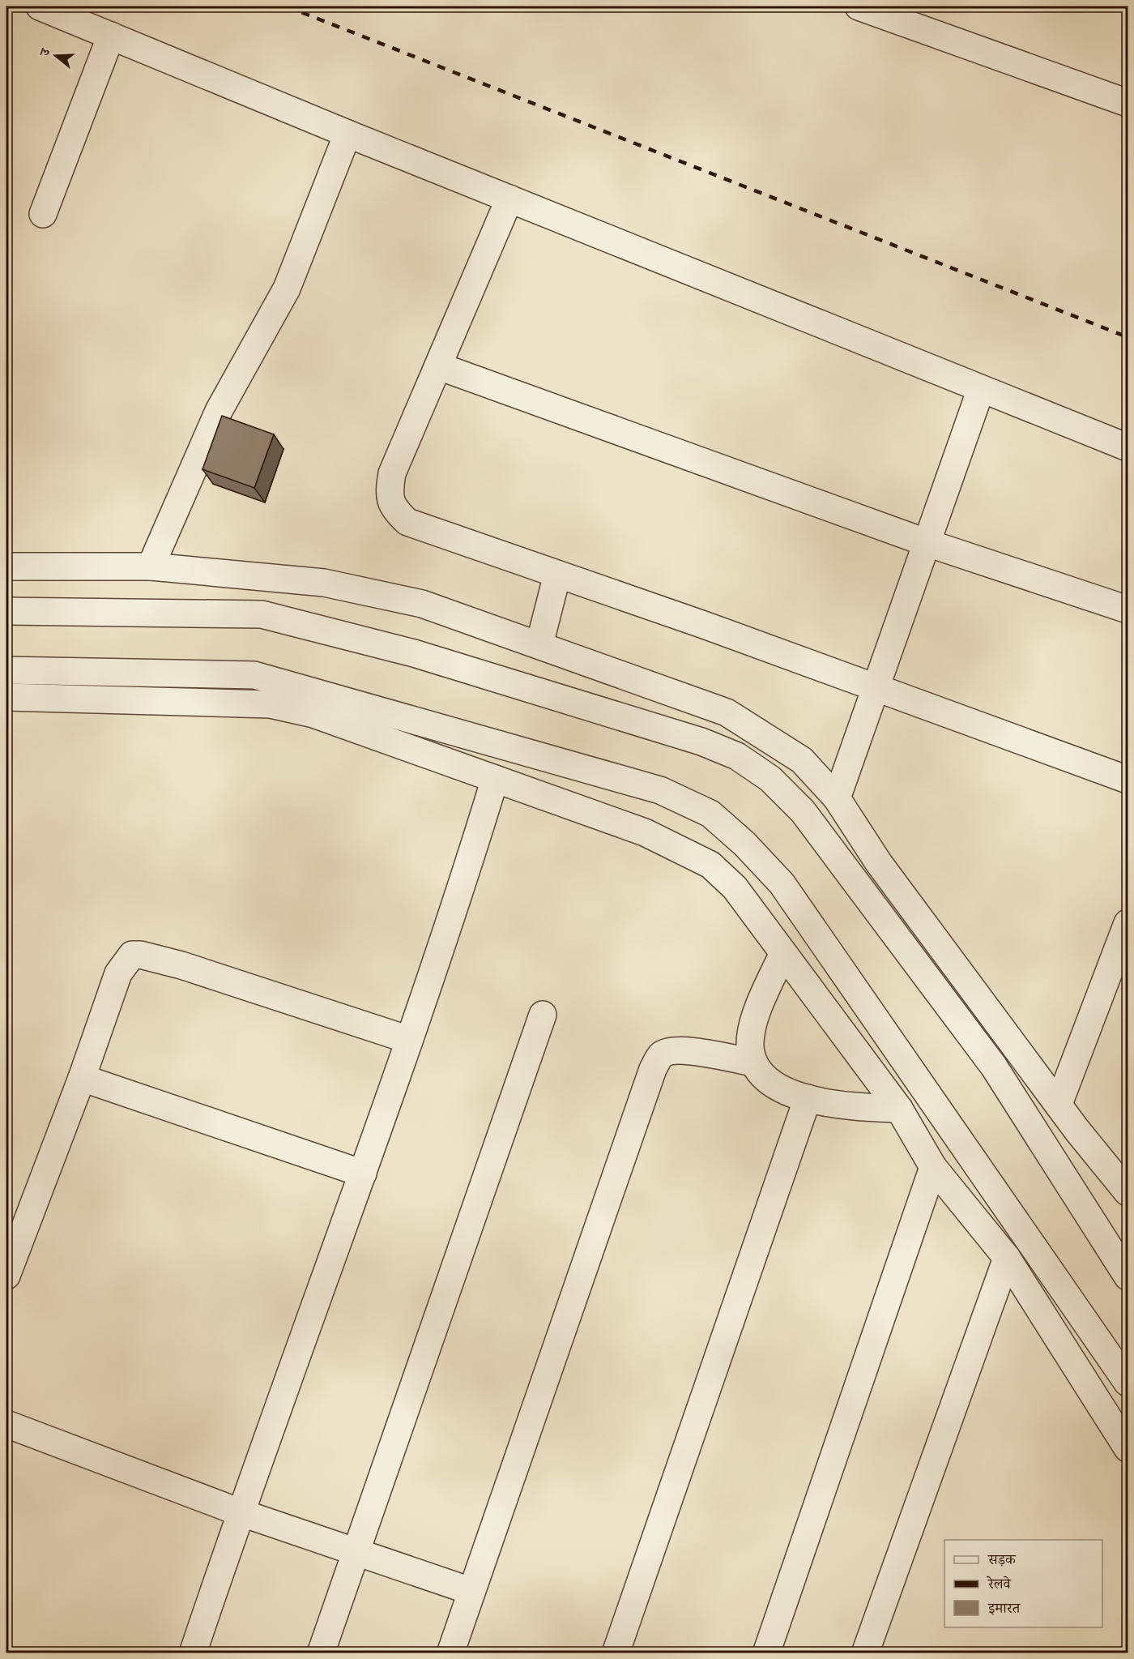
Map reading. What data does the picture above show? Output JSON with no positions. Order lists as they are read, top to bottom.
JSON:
{
  "legend": ["सड़क", "रेलवे", "इमारत"],
  "north": "left"
}
